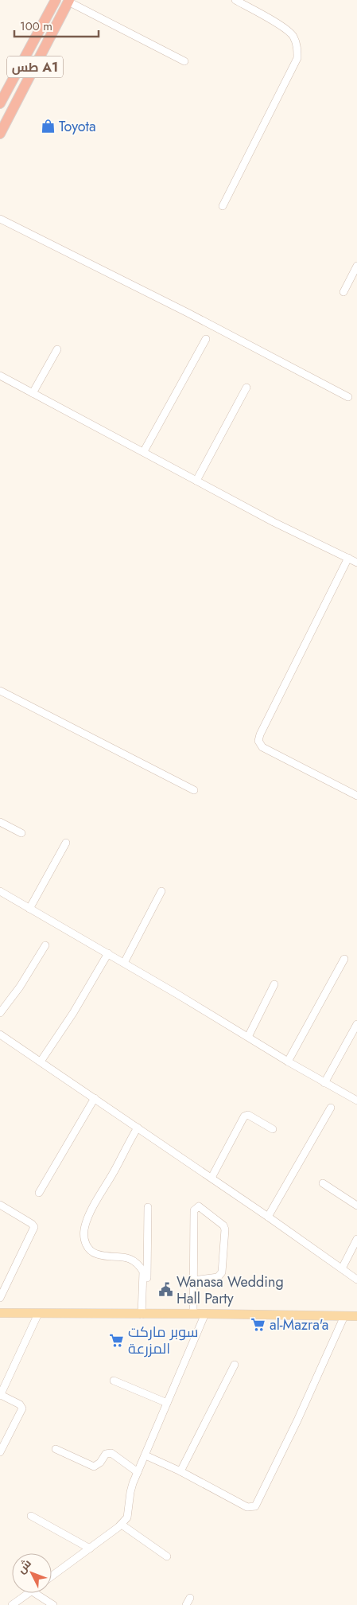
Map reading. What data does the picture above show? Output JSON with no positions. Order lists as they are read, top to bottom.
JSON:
{
  "streets": {
    "highway": ["طس A1"]
  },
  "places": {
    "shop": ["Toyota"],
    "public building": ["Wanasa Wedding Hall Party"],
    "supermarket": ["al-Mazra'a", "سوبر ماركت المزرعة"]
  },
  "scale_bar": "100 m",
  "north": "top left"
}
